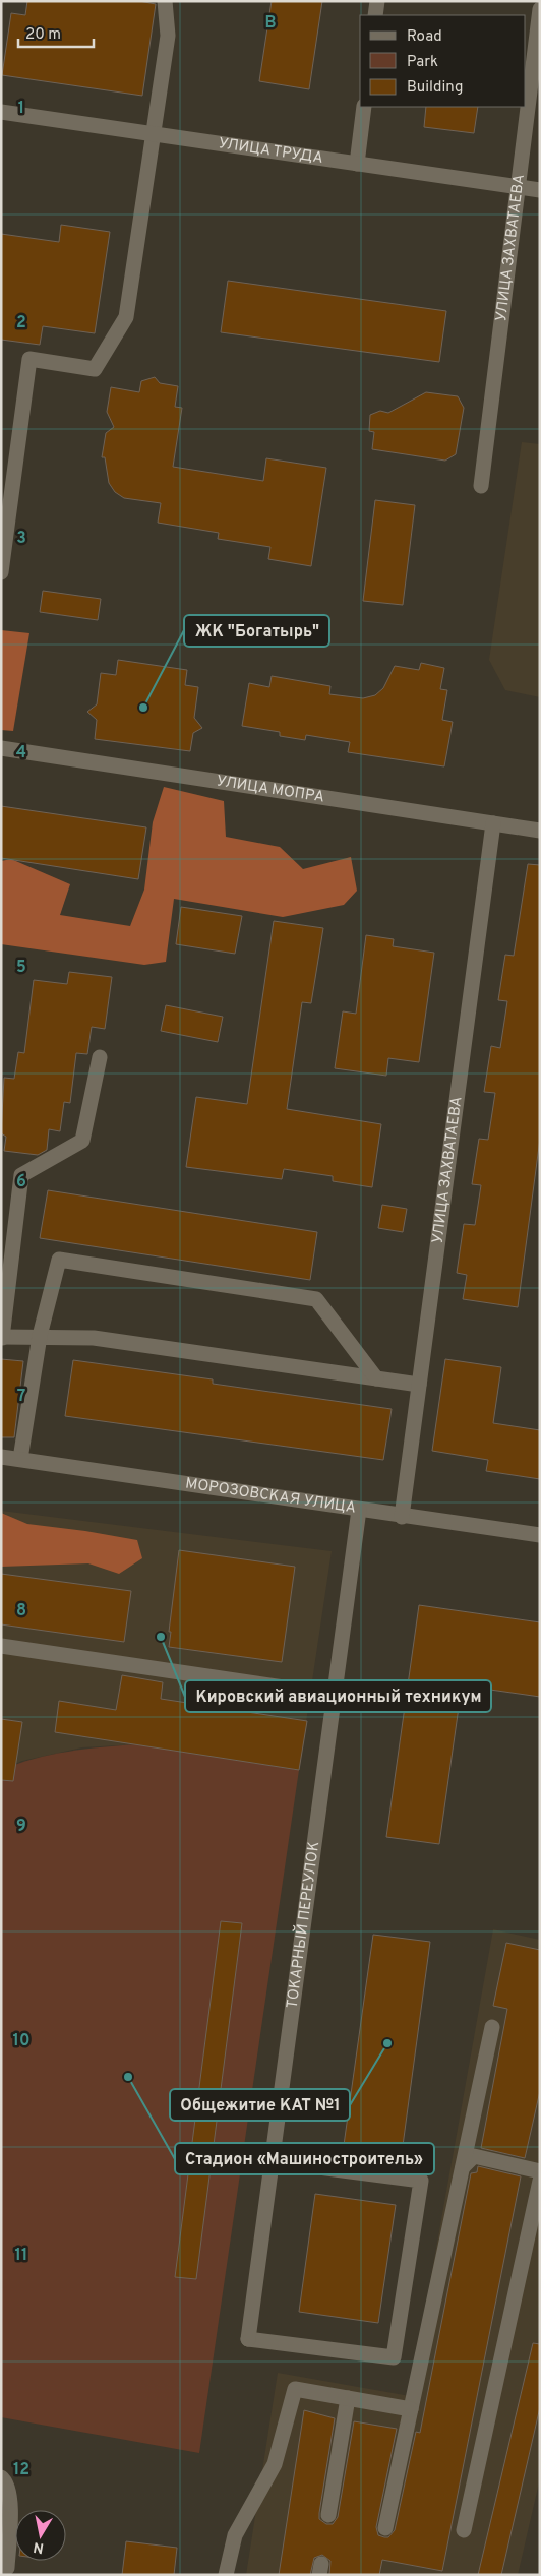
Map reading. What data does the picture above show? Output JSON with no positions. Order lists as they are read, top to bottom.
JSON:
{
  "streets": {
    "street": [
      "УЛИЦА ТРУДА",
      "УЛИЦА ЗАХВАТАЕВА",
      "УЛИЦА МОПРА",
      "МОРОЗОВСКАЯ УЛИЦА",
      "ТОКАРНЫЙ ПЕРЕУЛОК"
    ]
  },
  "crossings": [
    ["УЛИЦА ТРУДА", "УЛИЦА ЗАХВАТАЕВА"],
    ["УЛИЦА ЗАХВАТАЕВА", "УЛИЦА МОПРА"],
    ["УЛИЦА ЗАХВАТАЕВА", "МОРОЗОВСКАЯ УЛИЦА"],
    ["МОРОЗОВСКАЯ УЛИЦА", "ТОКАРНЫЙ ПЕРЕУЛОК"]
  ],
  "places": [
    "ЖК \"Богатырь\"",
    "Кировский авиационный техникум",
    "Общежитие КАТ №1",
    "Стадион «Машиностроитель»"
  ],
  "legend": ["Road", "Park", "Building"],
  "scale_bar": "20 m",
  "north": "bottom",
  "grid": {
    "columns": ["B"],
    "rows": [
      "1",
      "2",
      "3",
      "4",
      "5",
      "6",
      "7",
      "8",
      "9",
      "10",
      "11",
      "12"
    ]
  }
}
